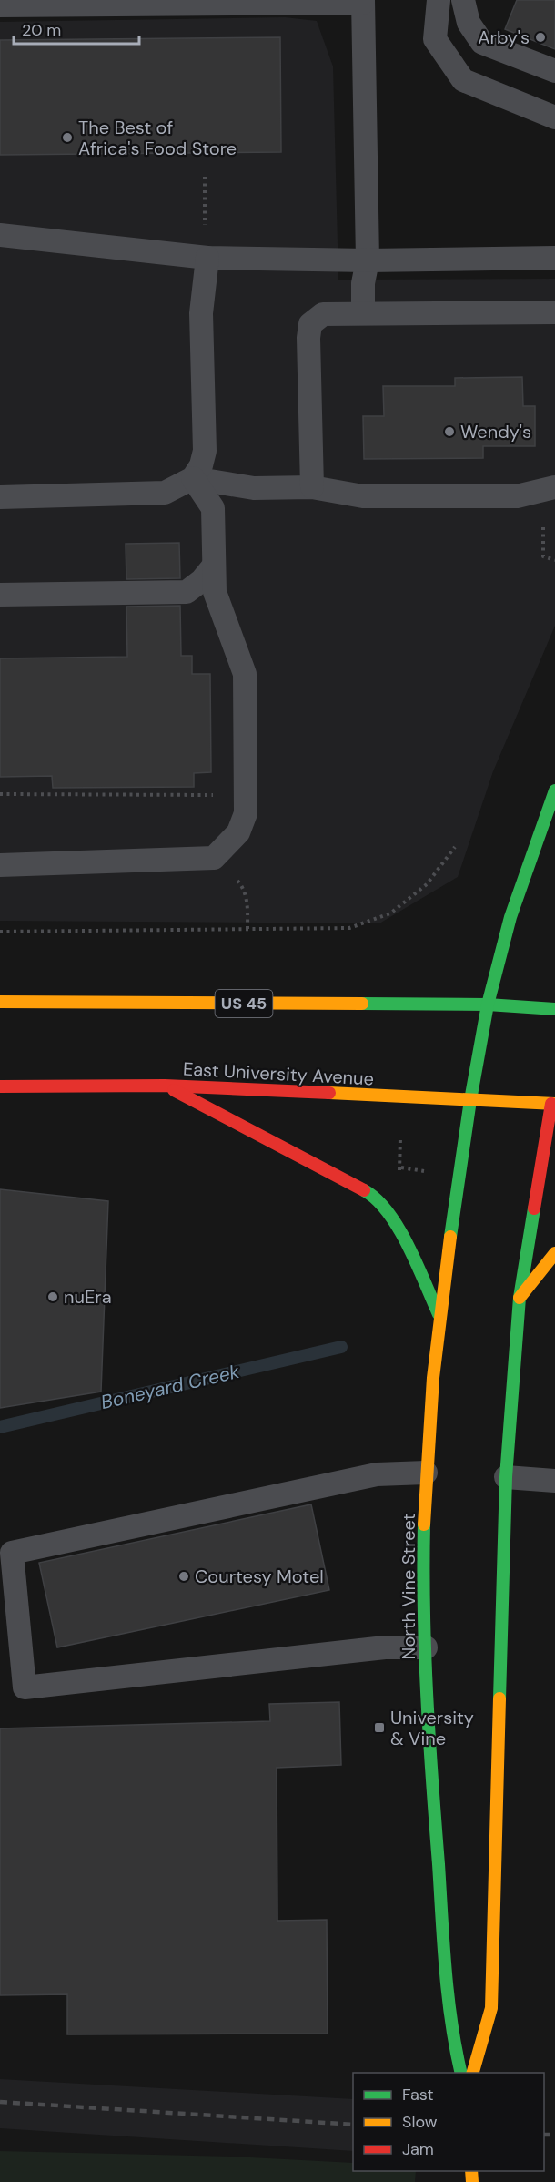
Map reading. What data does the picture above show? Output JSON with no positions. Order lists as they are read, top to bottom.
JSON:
{
  "streets": {
    "main road": ["US 45", "East University Avenue", "North Vine Street"]
  },
  "crossings": [
    ["US 45", "North Vine Street"],
    ["East University Avenue", "North Vine Street"]
  ],
  "water": ["Boneyard Creek"],
  "places": {
    "other": [
      "Arby's",
      "The Best of Africa's Food Store",
      "Wendy's",
      "nuEra",
      "Courtesy Motel"
    ],
    "transit": ["University & Vine"]
  },
  "legend": ["Fast", "Slow", "Jam"],
  "scale_bar": "20 m"
}
